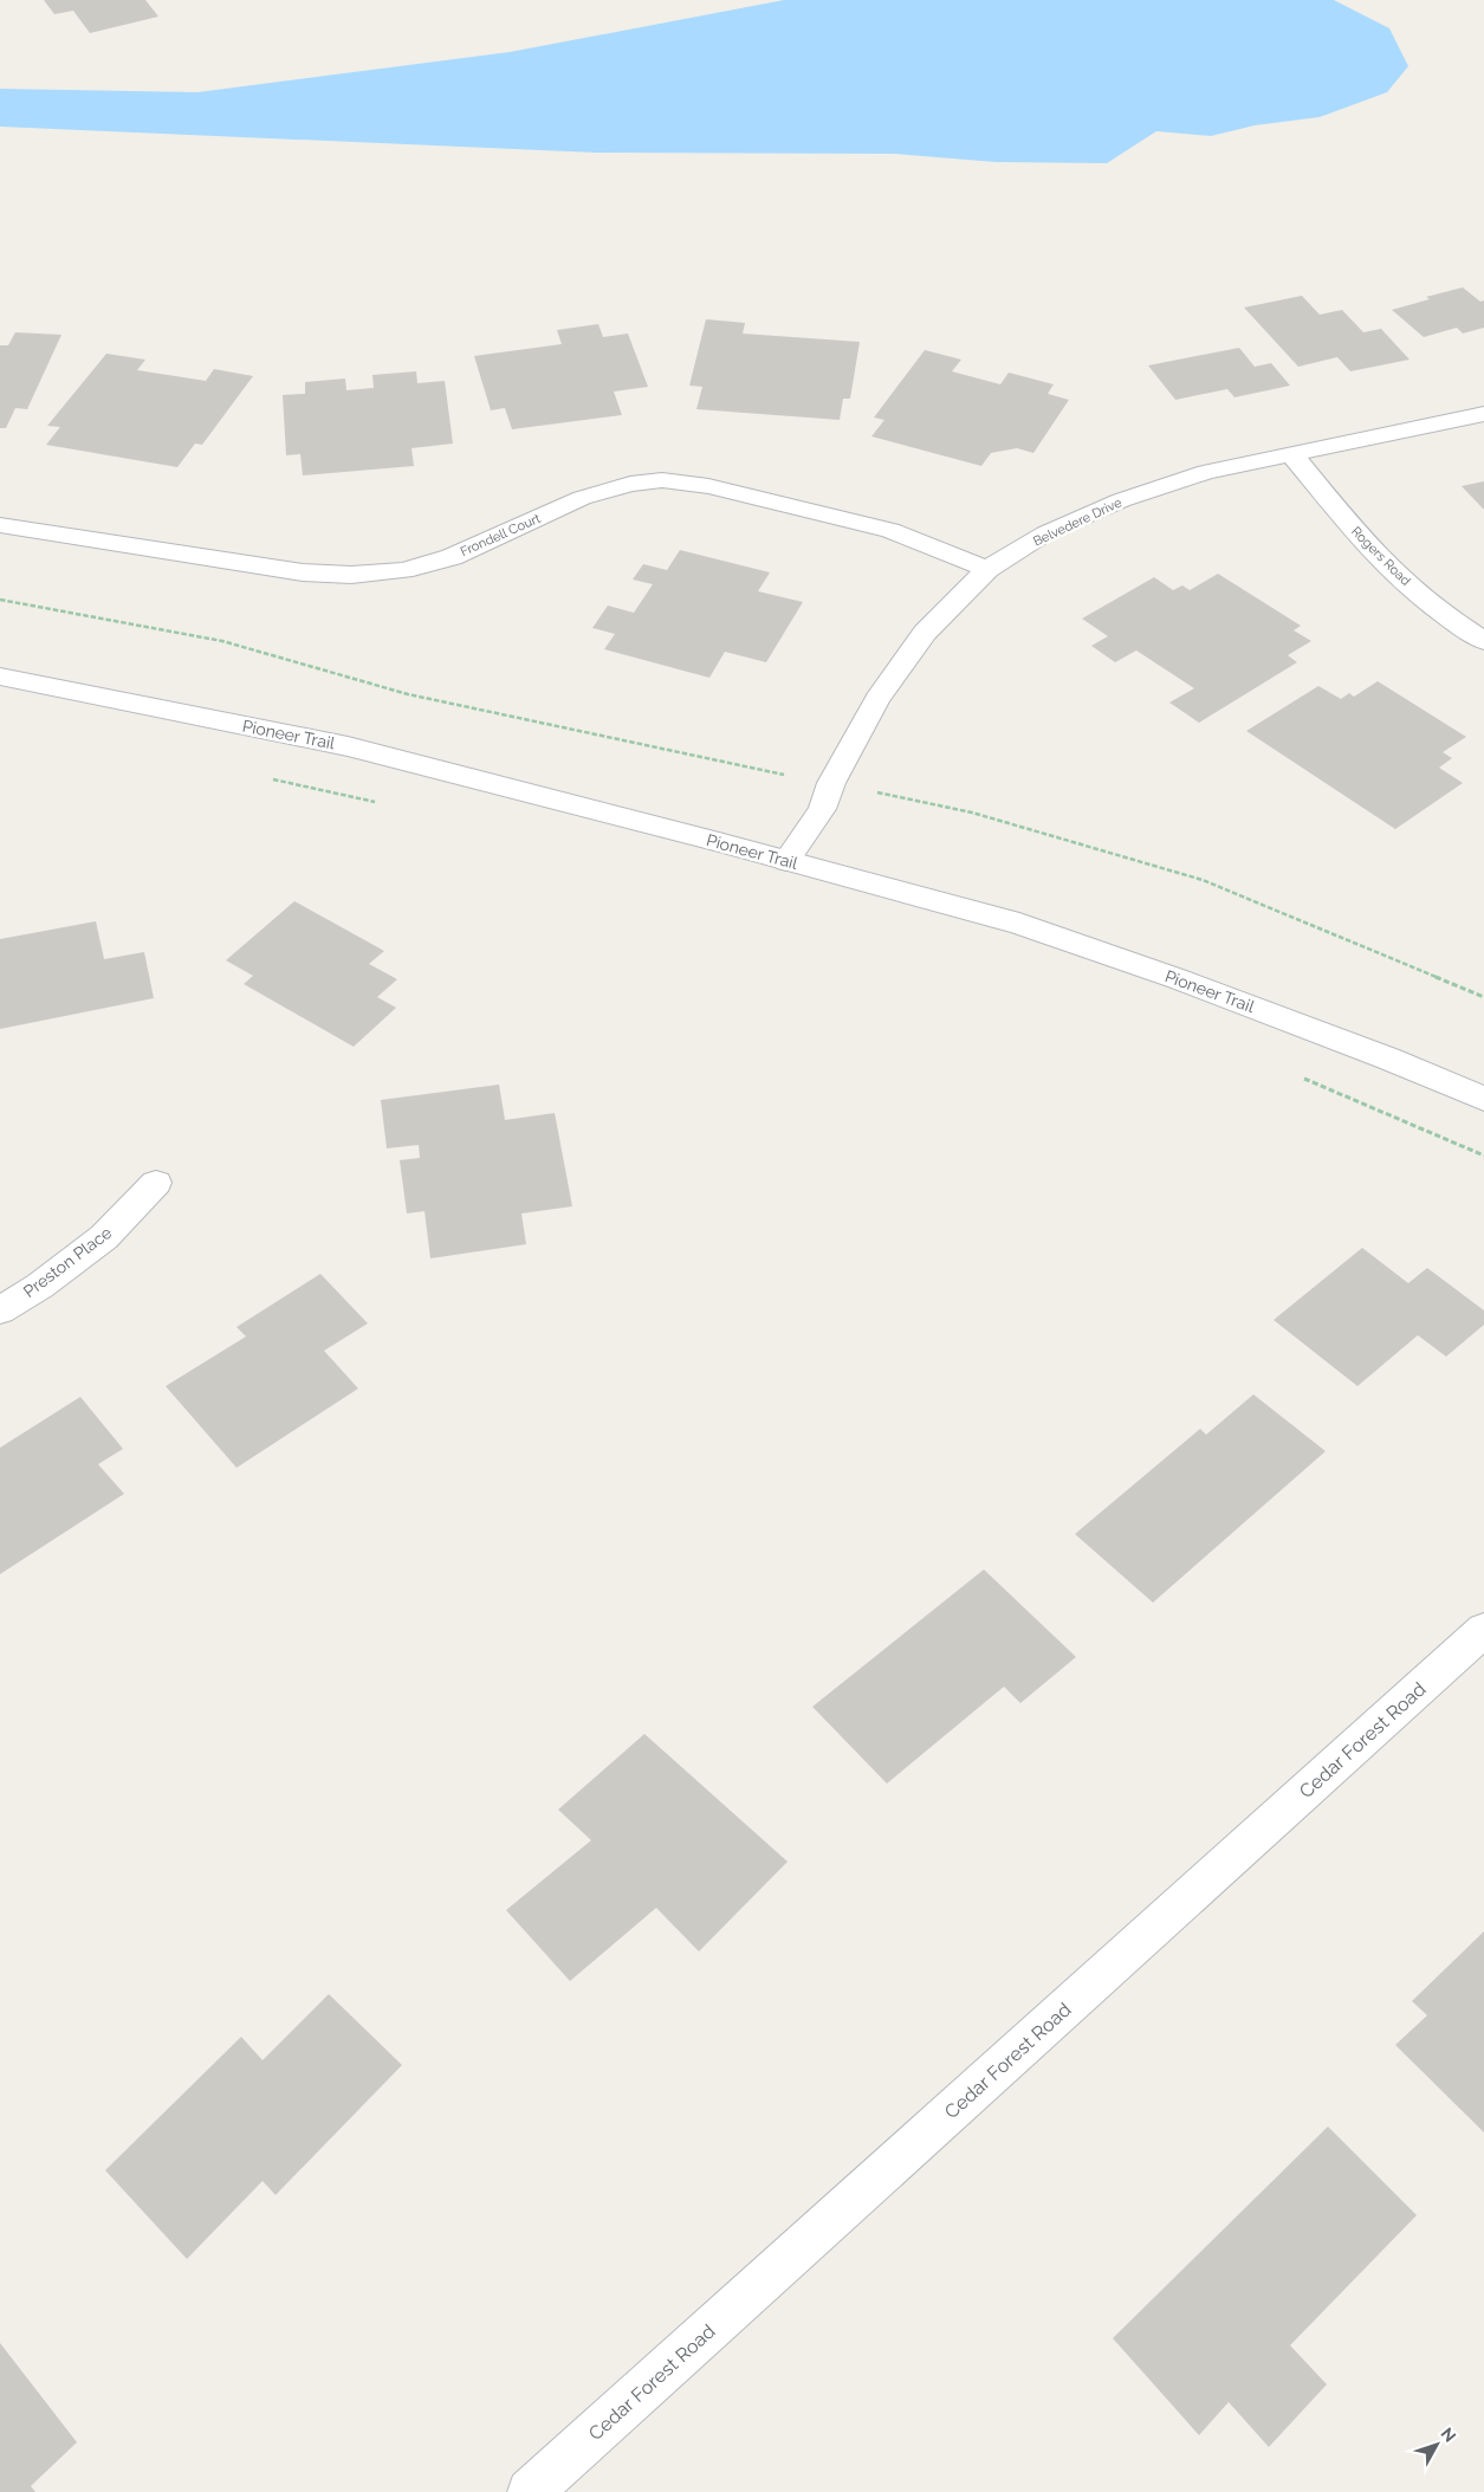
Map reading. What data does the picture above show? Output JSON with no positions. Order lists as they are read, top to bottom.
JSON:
{
  "streets": {
    "street": [
      "Belvedere Drive",
      "Frondell Court",
      "Rogers Road",
      "Pioneer Trail",
      "Preston Place",
      "Cedar Forest Road"
    ]
  },
  "crossings": [
    ["Belvedere Drive", "Frondell Court"],
    ["Belvedere Drive", "Rogers Road"],
    ["Belvedere Drive", "Pioneer Trail"]
  ],
  "north": "top right"
}
